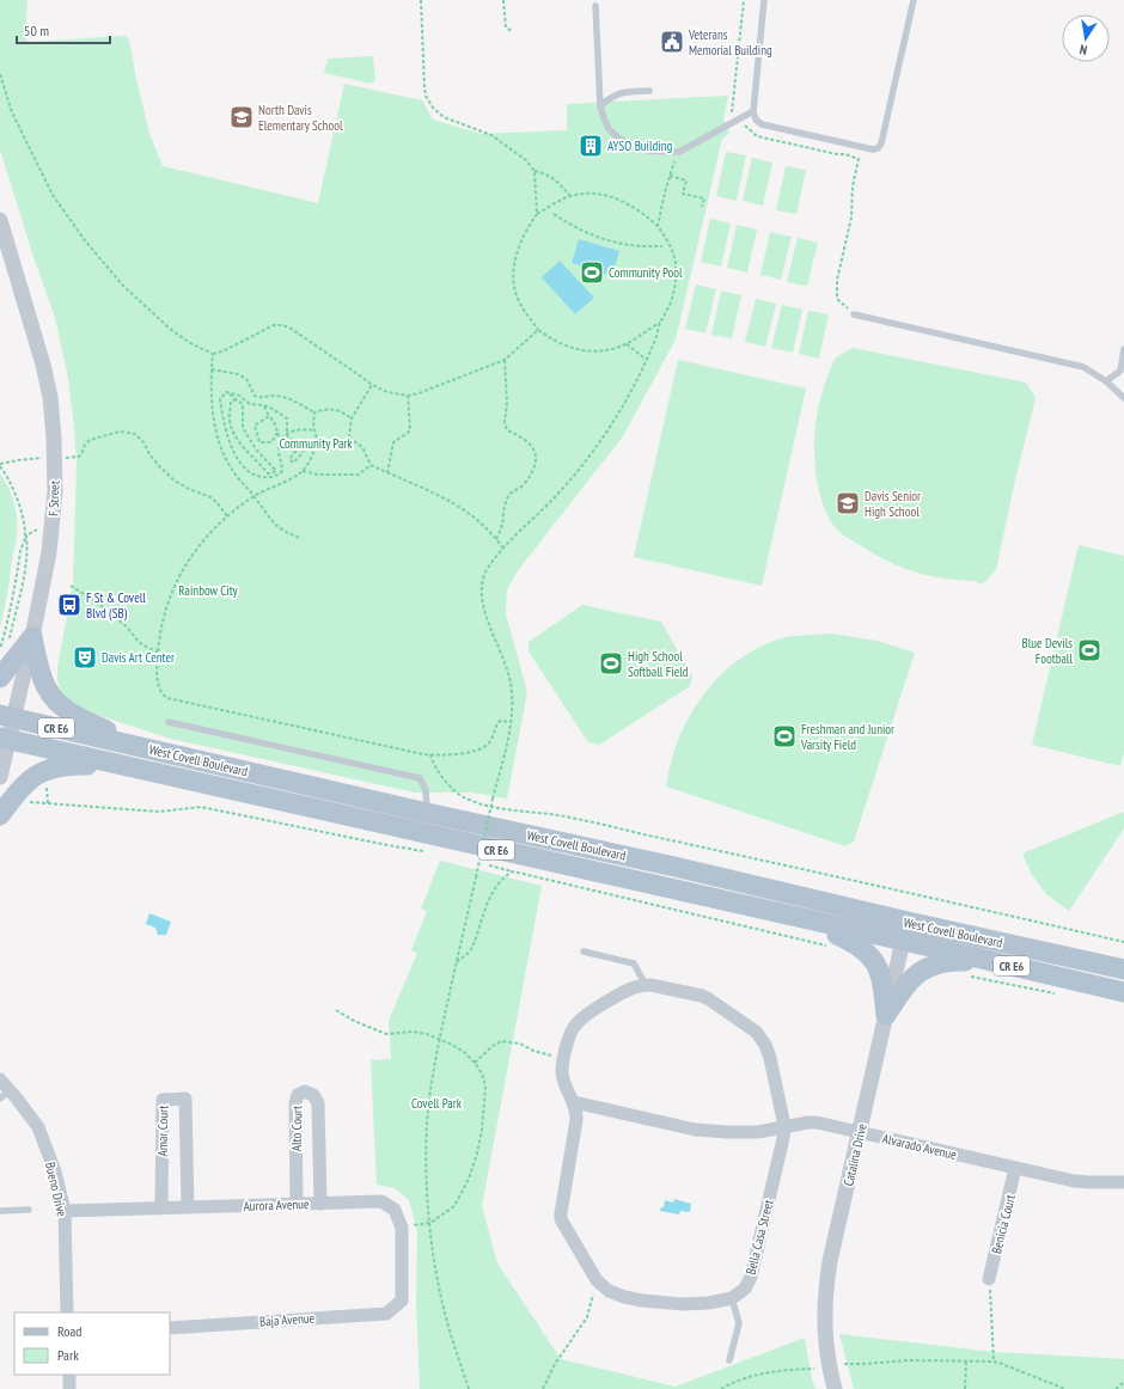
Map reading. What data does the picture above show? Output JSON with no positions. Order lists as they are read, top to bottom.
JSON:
{
  "streets": {
    "main road": ["CR E6", "West Covell Boulevard"],
    "street": [
      "F Street",
      "Alto Court",
      "Amar Court",
      "Alvarado Avenue",
      "Catalina Drive",
      "Bueno Drive",
      "Aurora Avenue",
      "Benicia Court",
      "Bella Casa Street",
      "Baja Avenue"
    ]
  },
  "crossings": [
    ["F Street", "West Covell Boulevard"],
    ["West Covell Boulevard", "Catalina Drive"],
    ["Alto Court", "Aurora Avenue"],
    ["Amar Court", "Aurora Avenue"],
    ["Alvarado Avenue", "Catalina Drive"],
    ["Alvarado Avenue", "Benicia Court"],
    ["Alvarado Avenue", "Bella Casa Street"],
    ["Bueno Drive", "Aurora Avenue"],
    ["Aurora Avenue", "Baja Avenue"]
  ],
  "parks": ["Community Park", "Rainbow City", "Covell Park"],
  "places": {
    "public building": ["Veterans Memorial Building"],
    "school or university": ["North Davis Elementary School", "Davis Senior High School"],
    "building": ["AYSO Building"],
    "sports": [
      "Community Pool",
      "Blue Devils Football",
      "High School Softball Field",
      "Freshman and Junior Varsity Field"
    ],
    "bus stop": ["F St & Covell Blvd (SB)"],
    "theatre": ["Davis Art Center"]
  },
  "legend": ["Road", "Park"],
  "scale_bar": "50 m",
  "north": "bottom"
}
